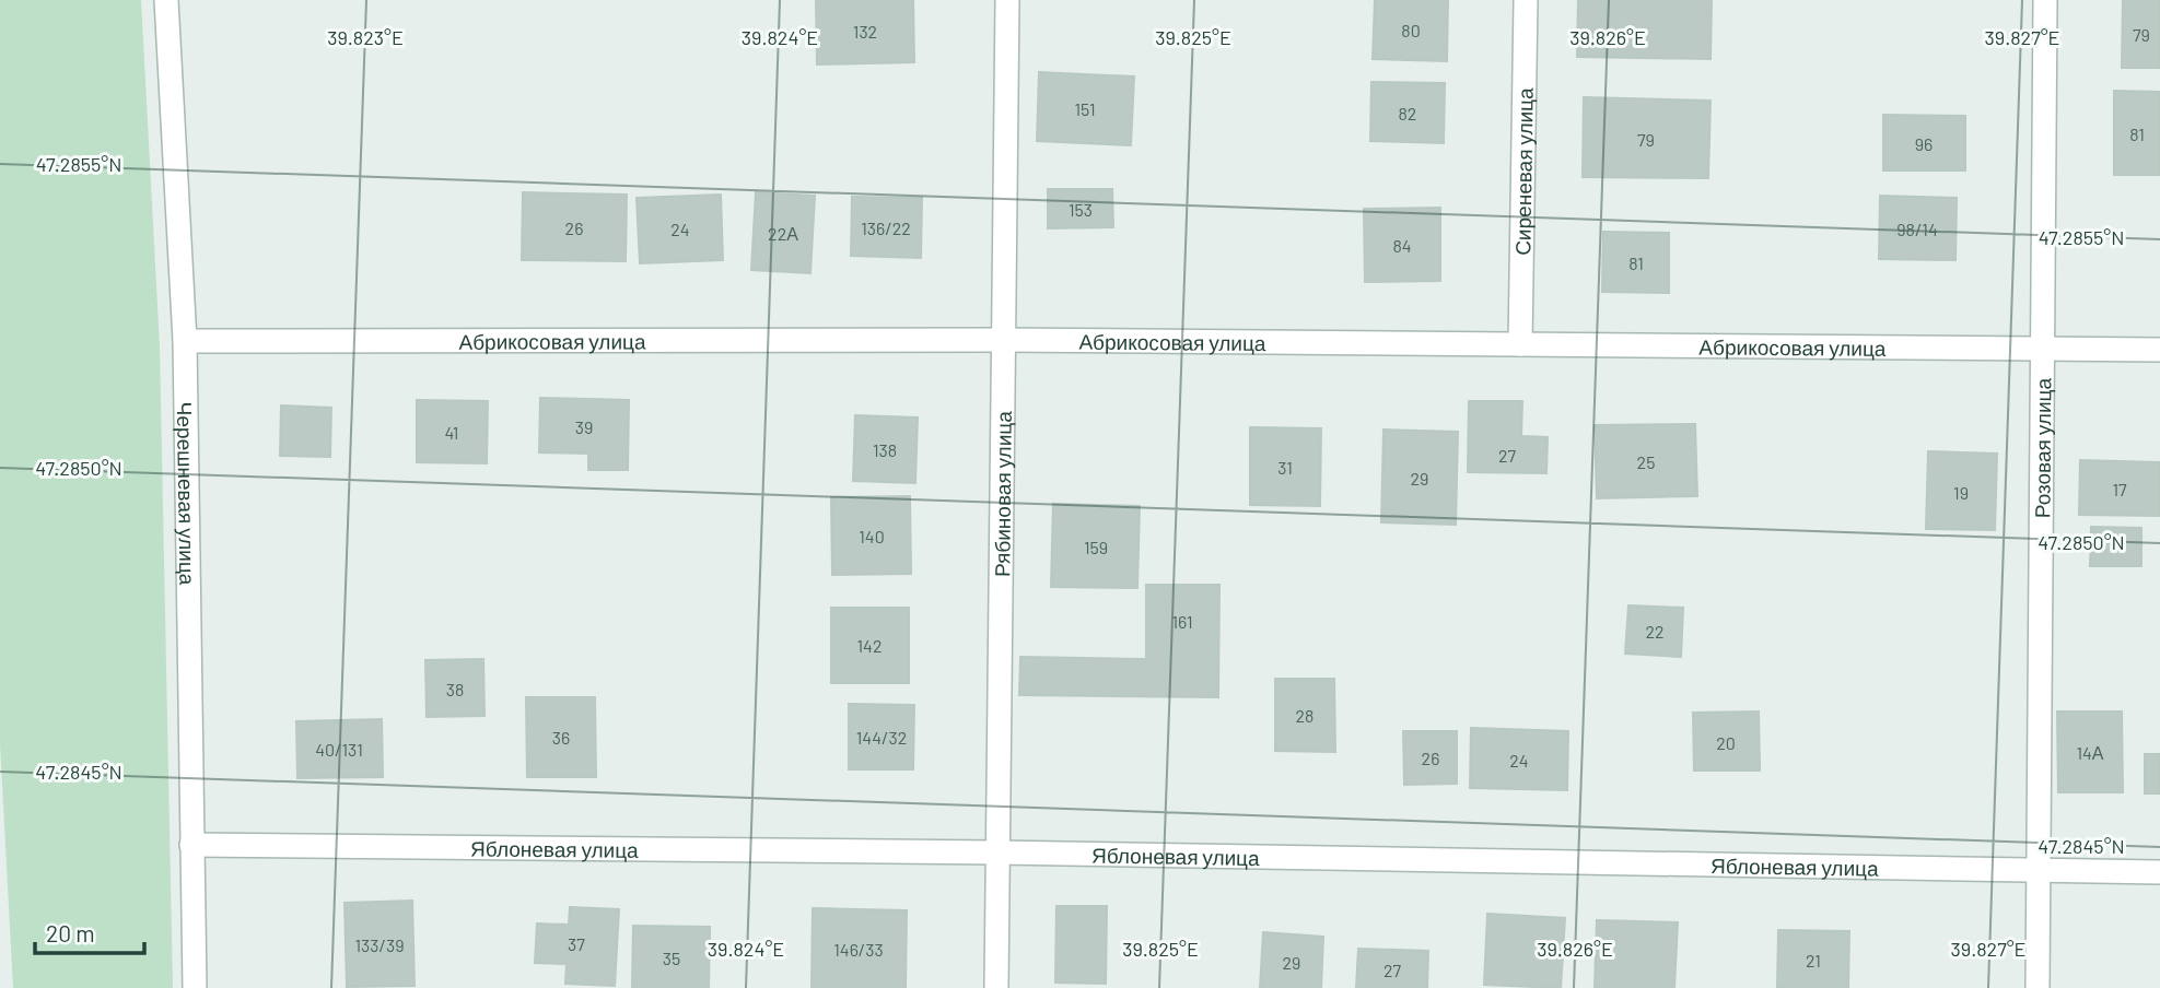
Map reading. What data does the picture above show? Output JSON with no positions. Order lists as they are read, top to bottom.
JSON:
{
  "streets": {
    "street": [
      "Сиреневая улица",
      "Абрикосовая улица",
      "Розовая улица",
      "Черешневая улица",
      "Рябиновая улица",
      "Яблоневая улица"
    ]
  },
  "crossings": [
    ["Сиреневая улица", "Абрикосовая улица"],
    ["Абрикосовая улица", "Розовая улица"],
    ["Абрикосовая улица", "Черешневая улица"],
    ["Абрикосовая улица", "Рябиновая улица"],
    ["Розовая улица", "Яблоневая улица"],
    ["Черешневая улица", "Яблоневая улица"],
    ["Рябиновая улица", "Яблоневая улица"]
  ],
  "house_numbers": [
    "80",
    "132",
    "79",
    "151",
    "82",
    "81",
    "79",
    "96",
    "153",
    "26",
    "136/22",
    "24",
    "98/14",
    "22А",
    "84",
    "81",
    "39",
    "41",
    "138",
    "27",
    "25",
    "31",
    "29",
    "17",
    "19",
    "140",
    "159",
    "161",
    "22",
    "142",
    "38",
    "28",
    "36",
    "144/32",
    "20",
    "40/131",
    "14А",
    "26",
    "24",
    "37",
    "133/39",
    "146/33",
    "35",
    "21",
    "29",
    "27"
  ],
  "scale_bar": "20 m",
  "coordinates": [
    "39.823°E",
    "39.824°E",
    "39.825°E",
    "39.826°E",
    "39.827°E",
    "47.2855°N",
    "47.2850°N",
    "47.2845°N"
  ]
}
